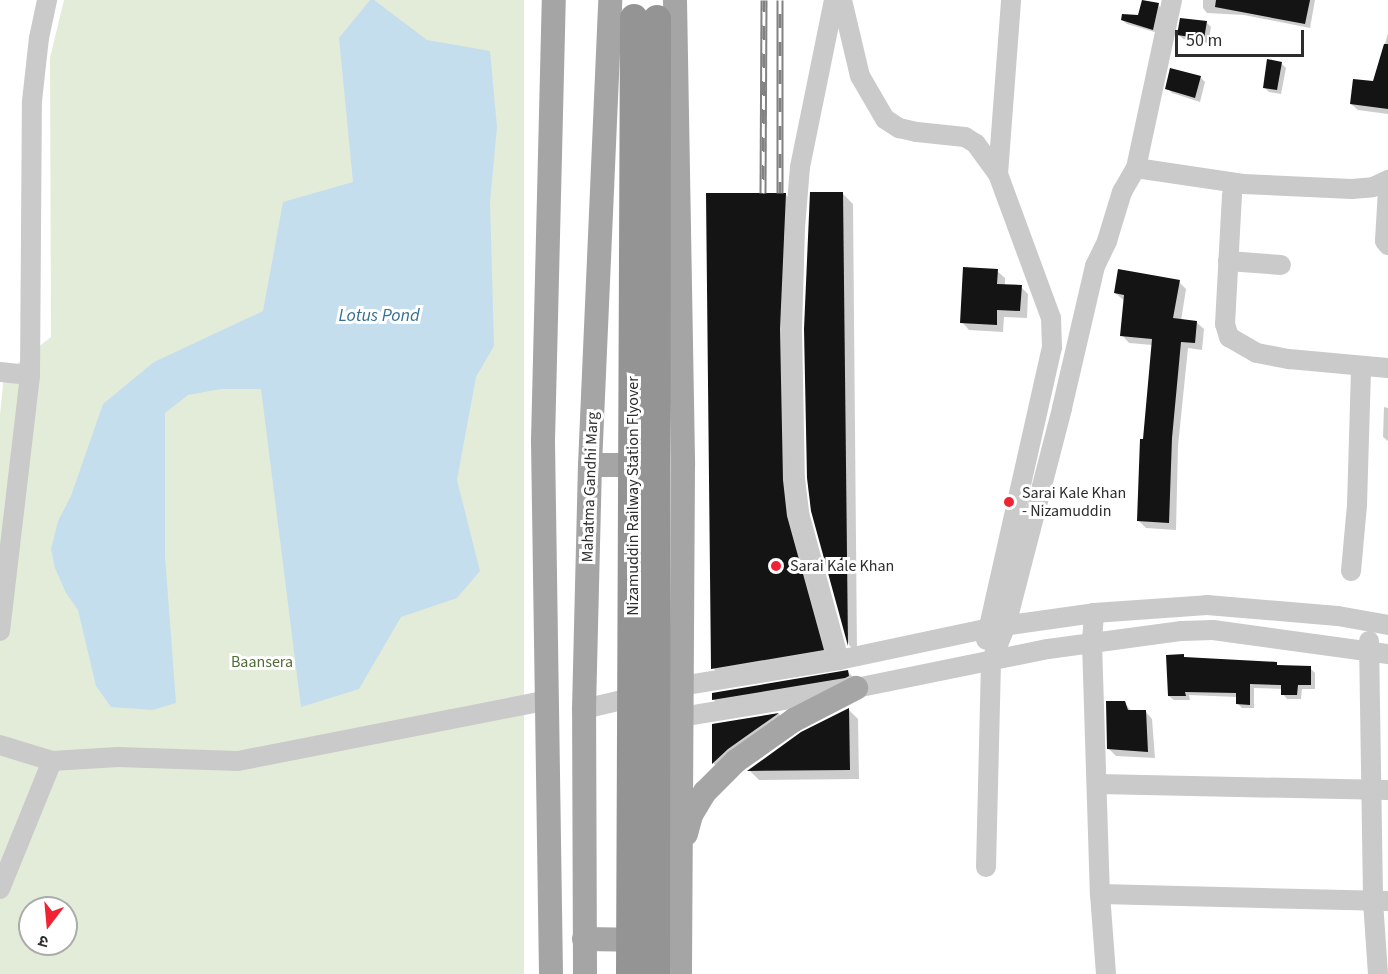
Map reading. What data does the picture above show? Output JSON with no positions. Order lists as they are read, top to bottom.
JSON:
{
  "streets": {
    "highway": ["Nizamuddin Railway Station Flyover"],
    "main road": ["Mahatma Gandhi Marg"]
  },
  "water": ["Lotus Pond"],
  "parks": ["Baansera"],
  "places": ["Sarai Kale Khan - Nizamuddin", "Sarai Kale Khan"],
  "scale_bar": "50 m",
  "north": "bottom"
}
